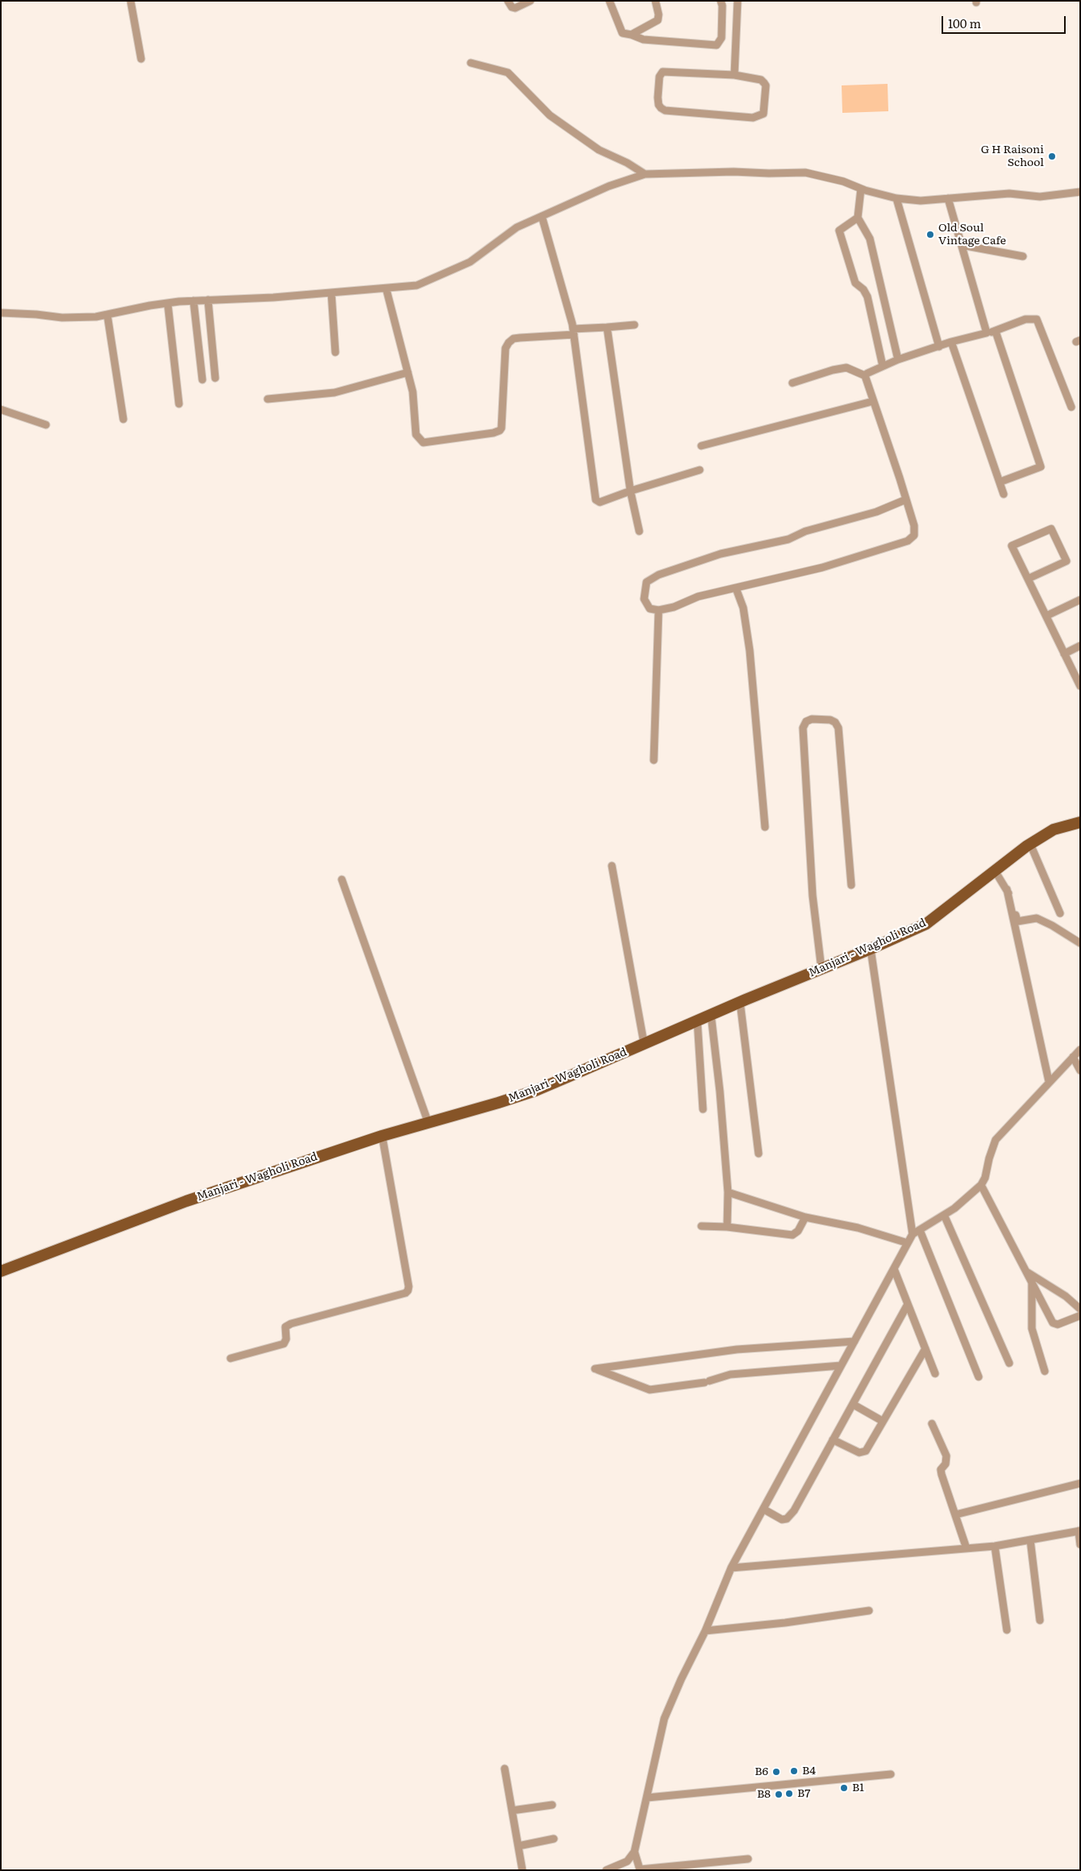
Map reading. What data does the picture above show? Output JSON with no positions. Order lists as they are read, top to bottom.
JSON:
{
  "streets": {
    "main road": ["Manjari - Wagholi Road"]
  },
  "places": [
    "G H Raisoni School",
    "Old Soul Vintage Cafe",
    "B4",
    "B6",
    "B1",
    "B7",
    "B8"
  ],
  "scale_bar": "100 m"
}
